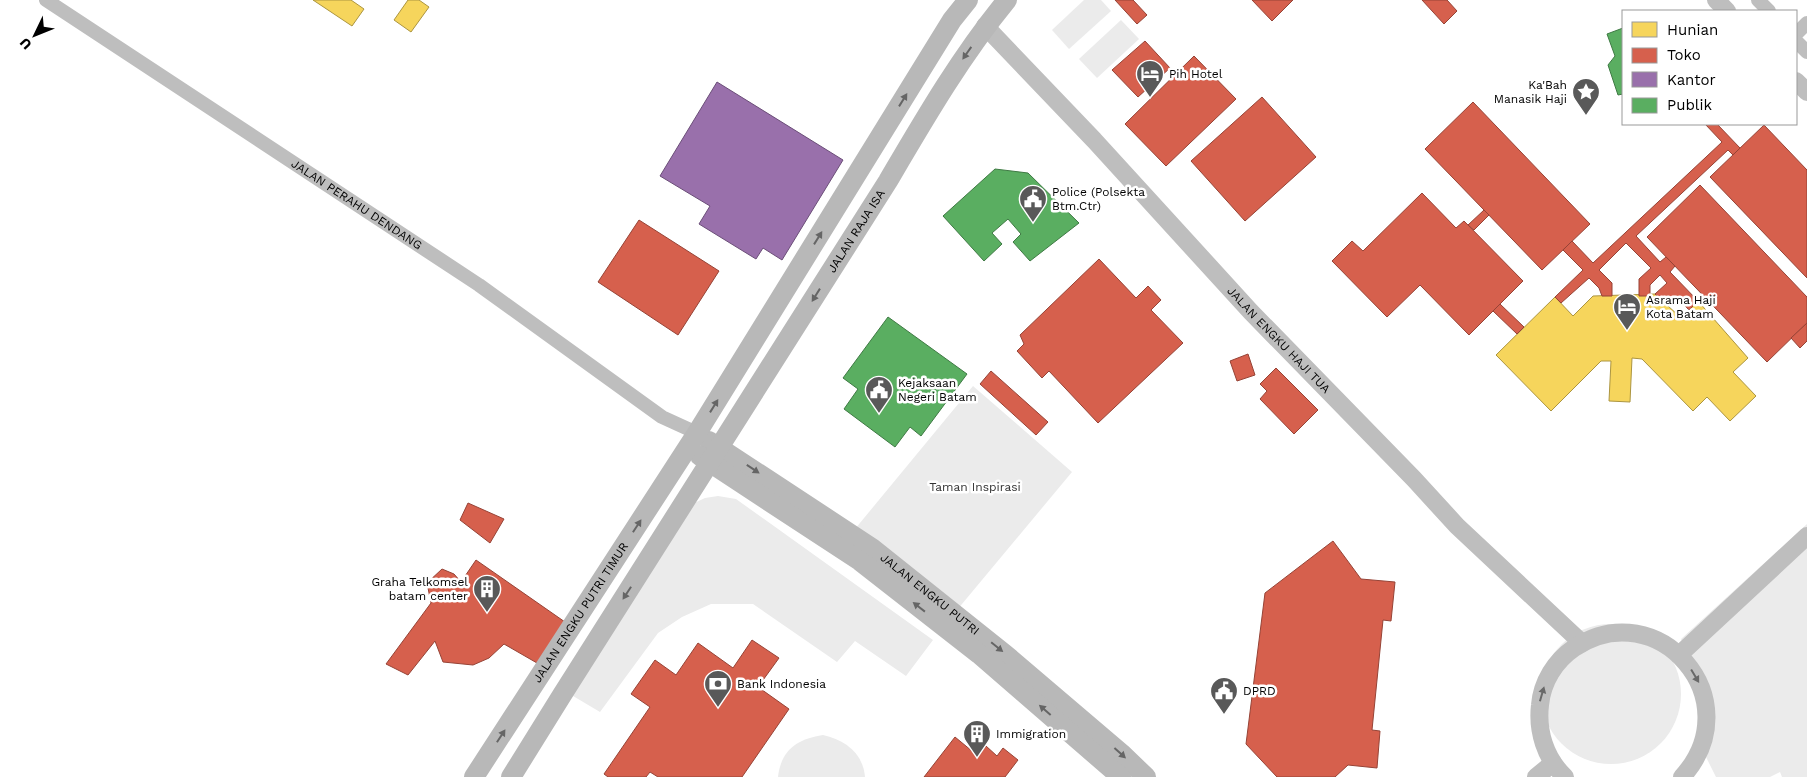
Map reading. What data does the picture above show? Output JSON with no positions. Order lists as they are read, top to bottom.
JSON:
{
  "streets": {
    "main road": ["JALAN RAJA ISA", "JALAN ENGKU PUTRI", "JALAN ENGKU PUTRI TIMUR"],
    "street": ["JALAN PERAHU DENDANG", "JALAN ENGKU HAJI TUA"]
  },
  "crossings": [
    ["JALAN PERAHU DENDANG", "JALAN ENGKU PUTRI"],
    ["JALAN PERAHU DENDANG", "JALAN ENGKU PUTRI TIMUR"],
    ["JALAN RAJA ISA", "JALAN ENGKU HAJI TUA"],
    ["JALAN RAJA ISA", "JALAN ENGKU PUTRI"],
    ["JALAN ENGKU PUTRI", "JALAN ENGKU PUTRI TIMUR"]
  ],
  "parks": ["Taman Inspirasi"],
  "places": {
    "hotel": ["Pih Hotel", "Asrama Haji Kota Batam"],
    "place": ["Ka'Bah Manasik Haji"],
    "public building": ["Police (Polsekta Btm.Ctr)", "Kejaksaan Negeri Batam", "DPRD"],
    "building": ["Graha Telkomsel batam center", "Immigration"],
    "bank": ["Bank Indonesia"]
  },
  "legend": [
    "Hunian",
    "Toko",
    "Kantor",
    "Publik"
  ],
  "north": "bottom left"
}
